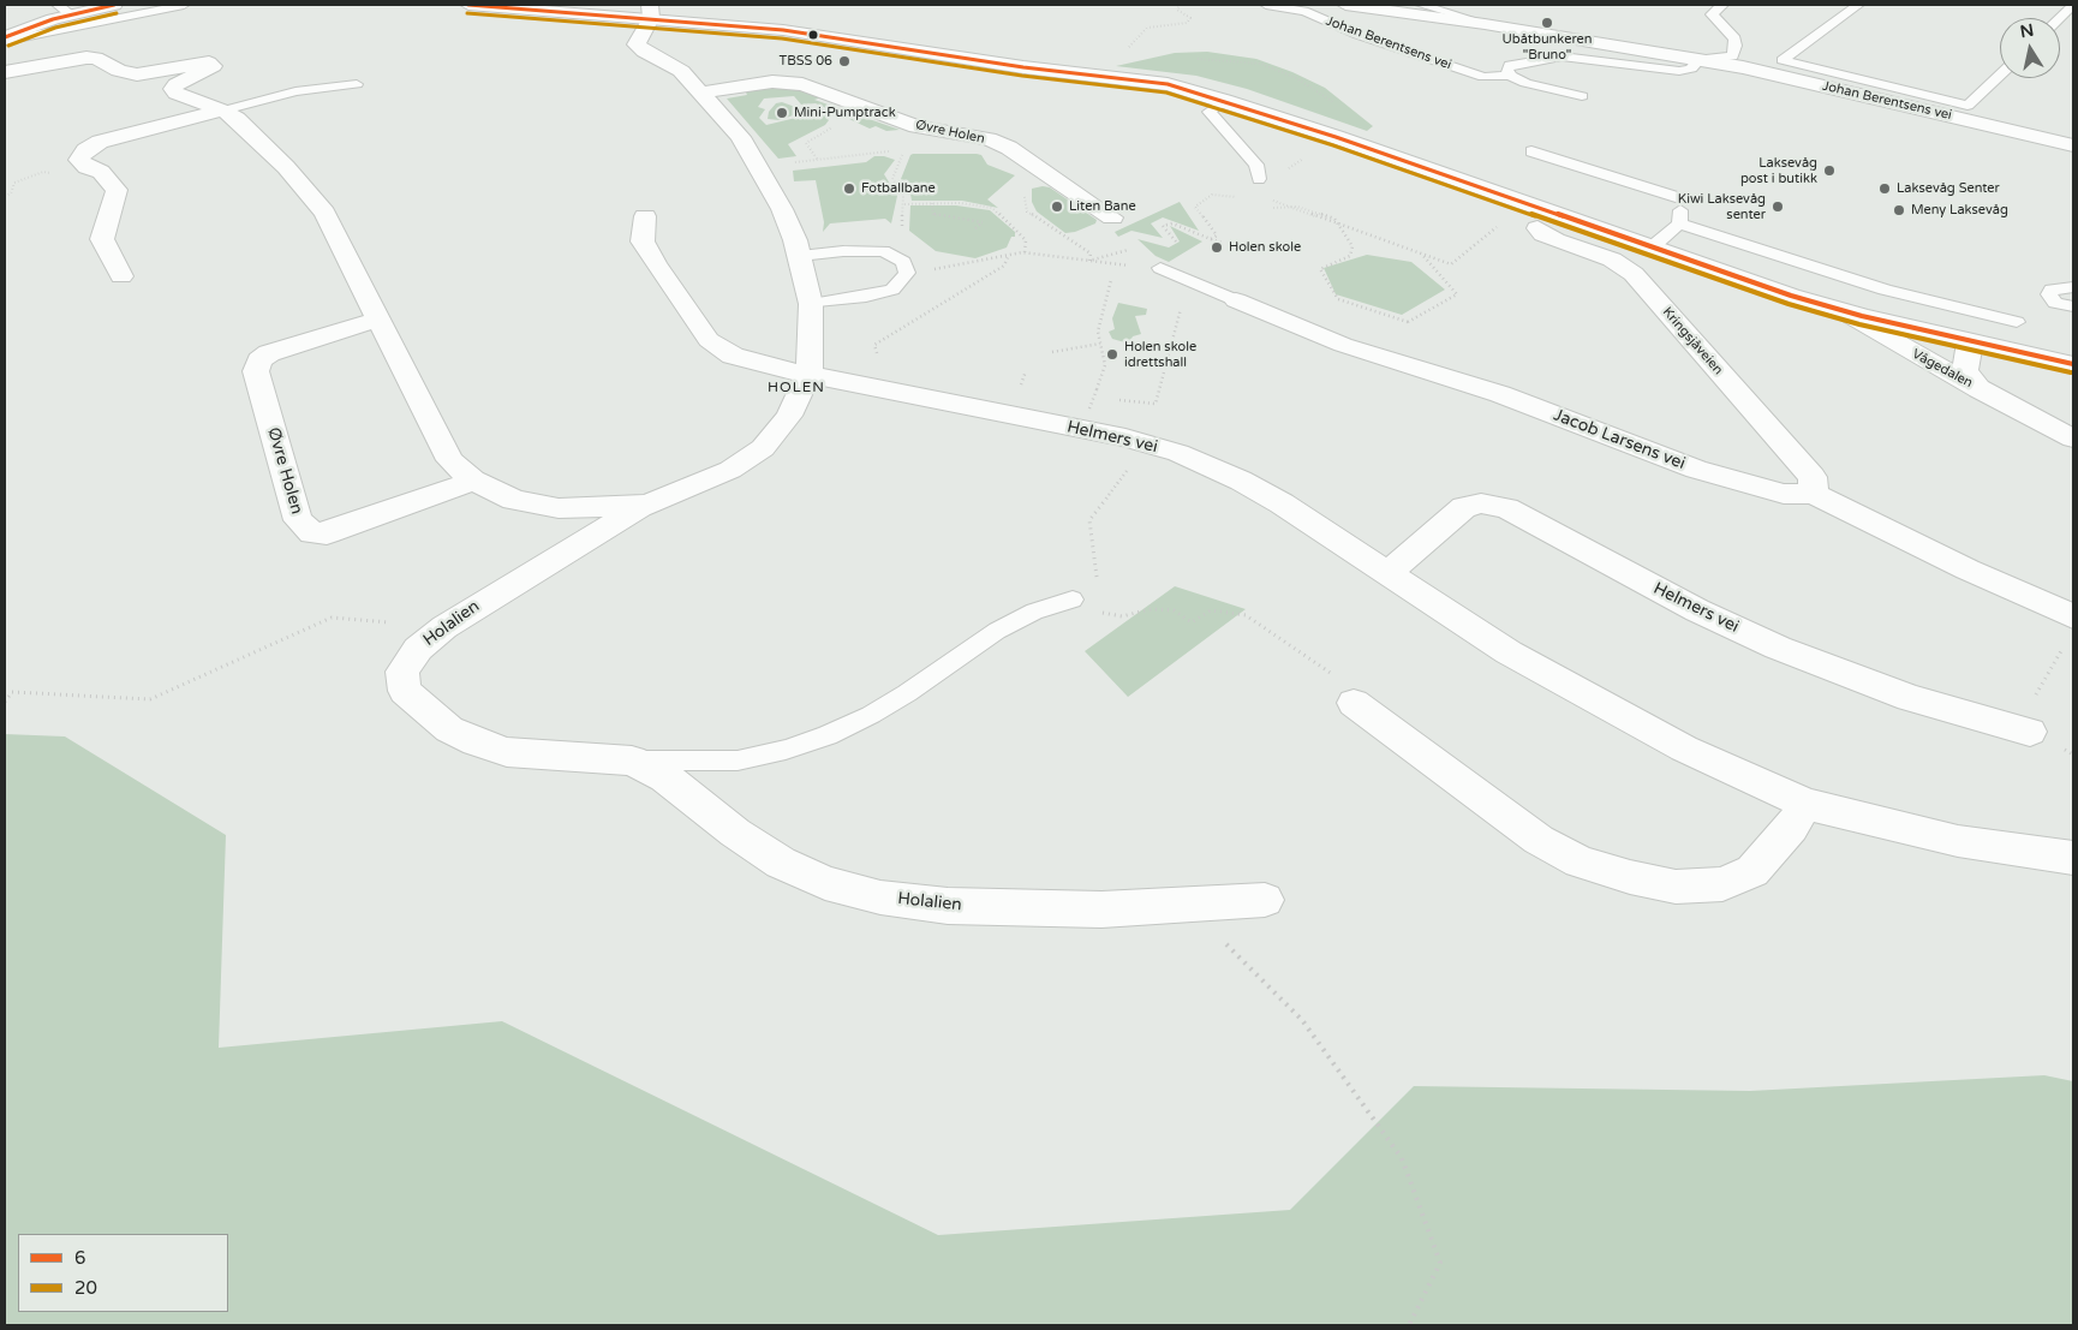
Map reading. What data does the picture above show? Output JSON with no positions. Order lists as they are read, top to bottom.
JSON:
{
  "streets": {
    "street": [
      "Johan Berentsens vei",
      "Øvre Holen",
      "Kringsjåveien",
      "Vågedalen",
      "Helmers vei",
      "Jacob Larsens vei",
      "Holalien"
    ]
  },
  "crossings": [
    ["Kringsjåveien", "Jacob Larsens vei"]
  ],
  "districts": ["HOLEN"],
  "places": [
    "Ubåtbunkeren \"Bruno\"",
    "TBSS 06",
    "Mini-Pumptrack",
    "Laksevåg post i butikk",
    "Fotballbane",
    "Laksevåg Senter",
    "Liten Bane",
    "Kiwi Laksevåg senter",
    "Meny Laksevåg",
    "Holen skole",
    "Holen skole idrettshall"
  ],
  "lines": ["transit line 6", "transit line 20"],
  "legend": ["6", "20"],
  "north": "top"
}
